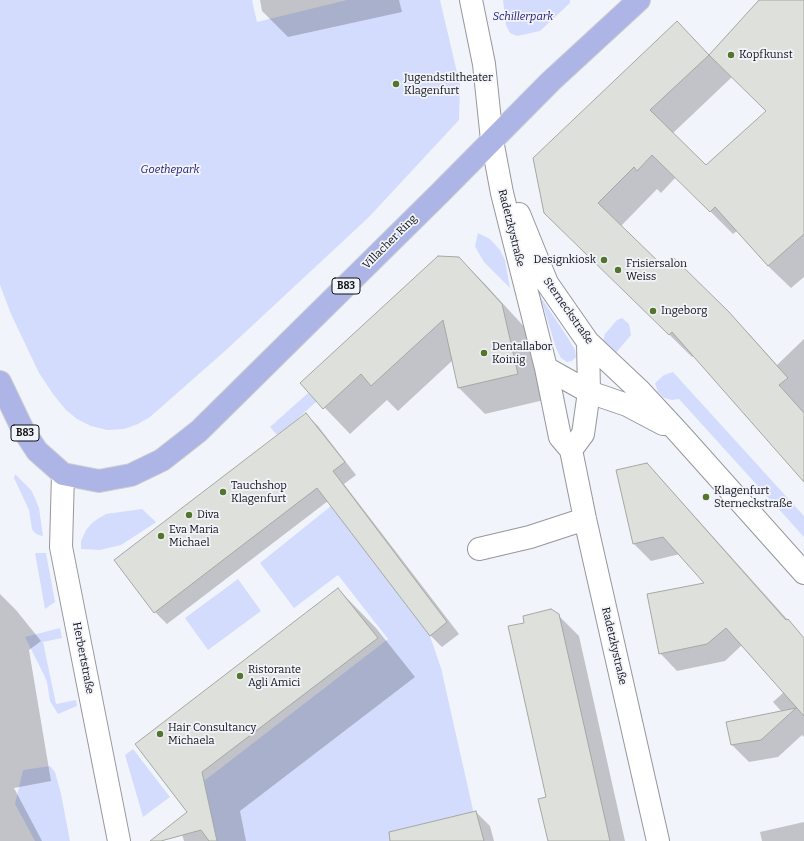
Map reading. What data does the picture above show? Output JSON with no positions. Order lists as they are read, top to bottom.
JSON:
{
  "streets": {
    "main road": ["Villacher Ring", "B83"],
    "street": ["Radetzkystraße", "Sterneckstraße", "Herbertstraße"]
  },
  "crossings": [
    ["Radetzkystraße", "Villacher Ring"],
    ["Radetzkystraße", "Sterneckstraße"],
    ["Villacher Ring", "B83"],
    ["Villacher Ring", "Sterneckstraße"],
    ["Villacher Ring", "Herbertstraße"],
    ["B83", "Herbertstraße"]
  ],
  "parks": ["Schillerpark", "Goethepark"],
  "places": [
    "Kopfkunst",
    "Jugendstiltheater Klagenfurt",
    "Designkiosk",
    "Frisiersalon Weiss",
    "Ingeborg",
    "Dentallabor Koinig",
    "Tauchshop Klagenfurt",
    "Klagenfurt Sterneckstraße",
    "Diva",
    "Eva Maria Michael",
    "Ristorante Agli Amici",
    "Hair Consultancy Michaela"
  ]
}
